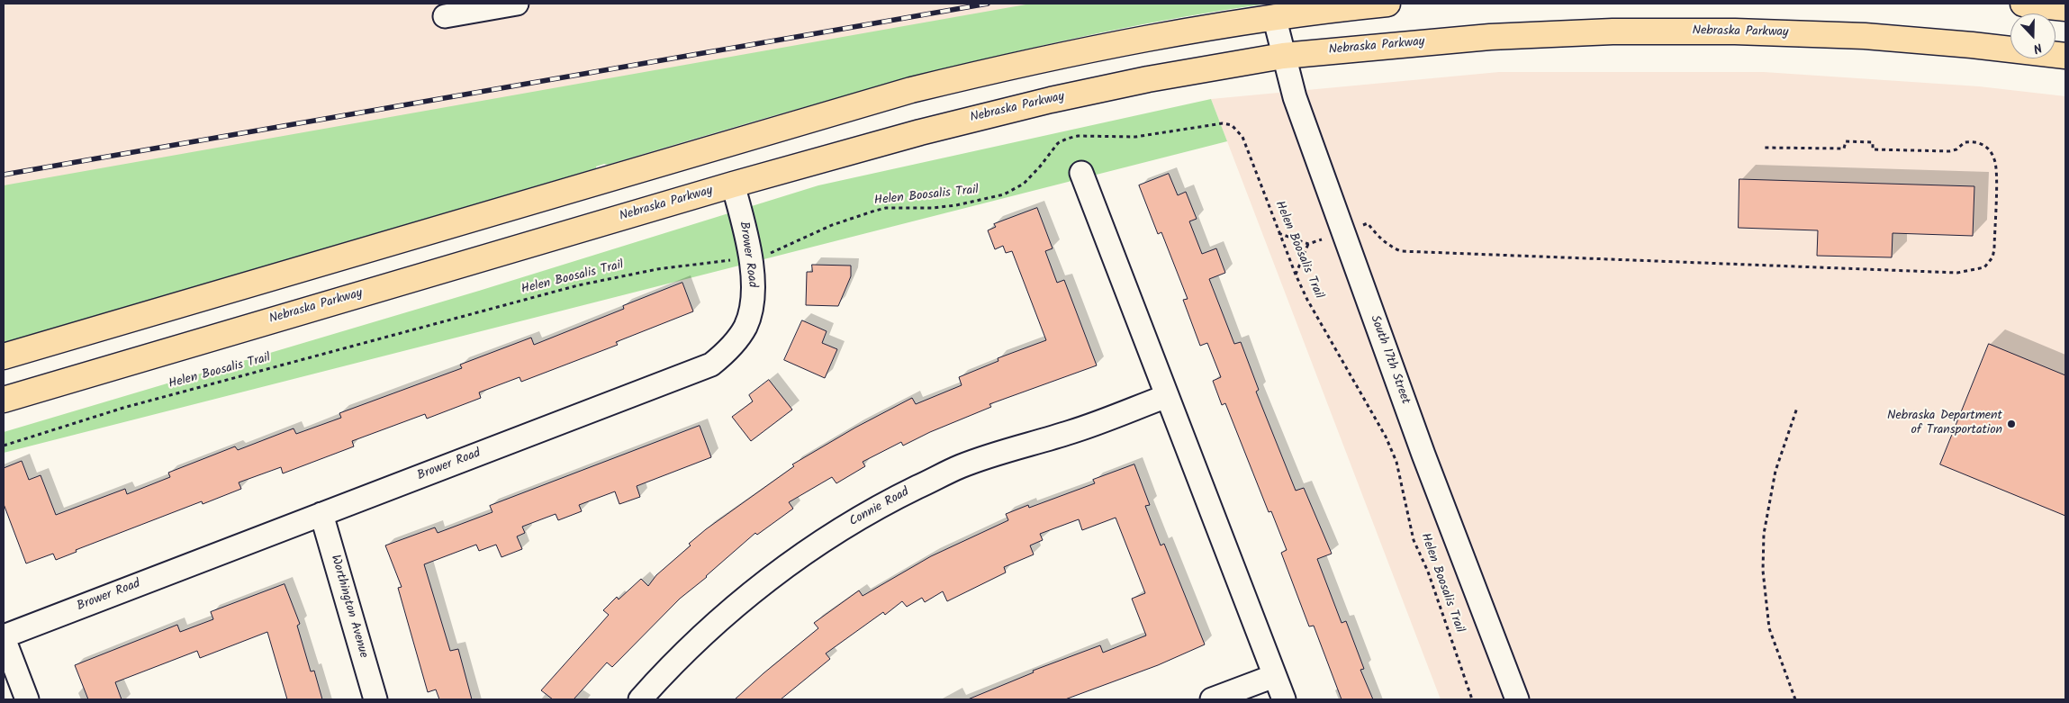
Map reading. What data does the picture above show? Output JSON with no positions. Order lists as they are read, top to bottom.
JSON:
{
  "streets": {
    "main road": ["Nebraska Parkway"],
    "street": [
      "Brower Road",
      "South 17th Street",
      "Connie Road",
      "Worthington Avenue"
    ],
    "path": ["Helen Boosalis Trail"]
  },
  "crossings": [
    ["Nebraska Parkway", "Brower Road"],
    ["Nebraska Parkway", "South 17th Street"],
    ["Helen Boosalis Trail", "Brower Road"],
    ["Brower Road", "Worthington Avenue"]
  ],
  "places": ["Nebraska Department of Transportation"],
  "north": "bottom"
}
